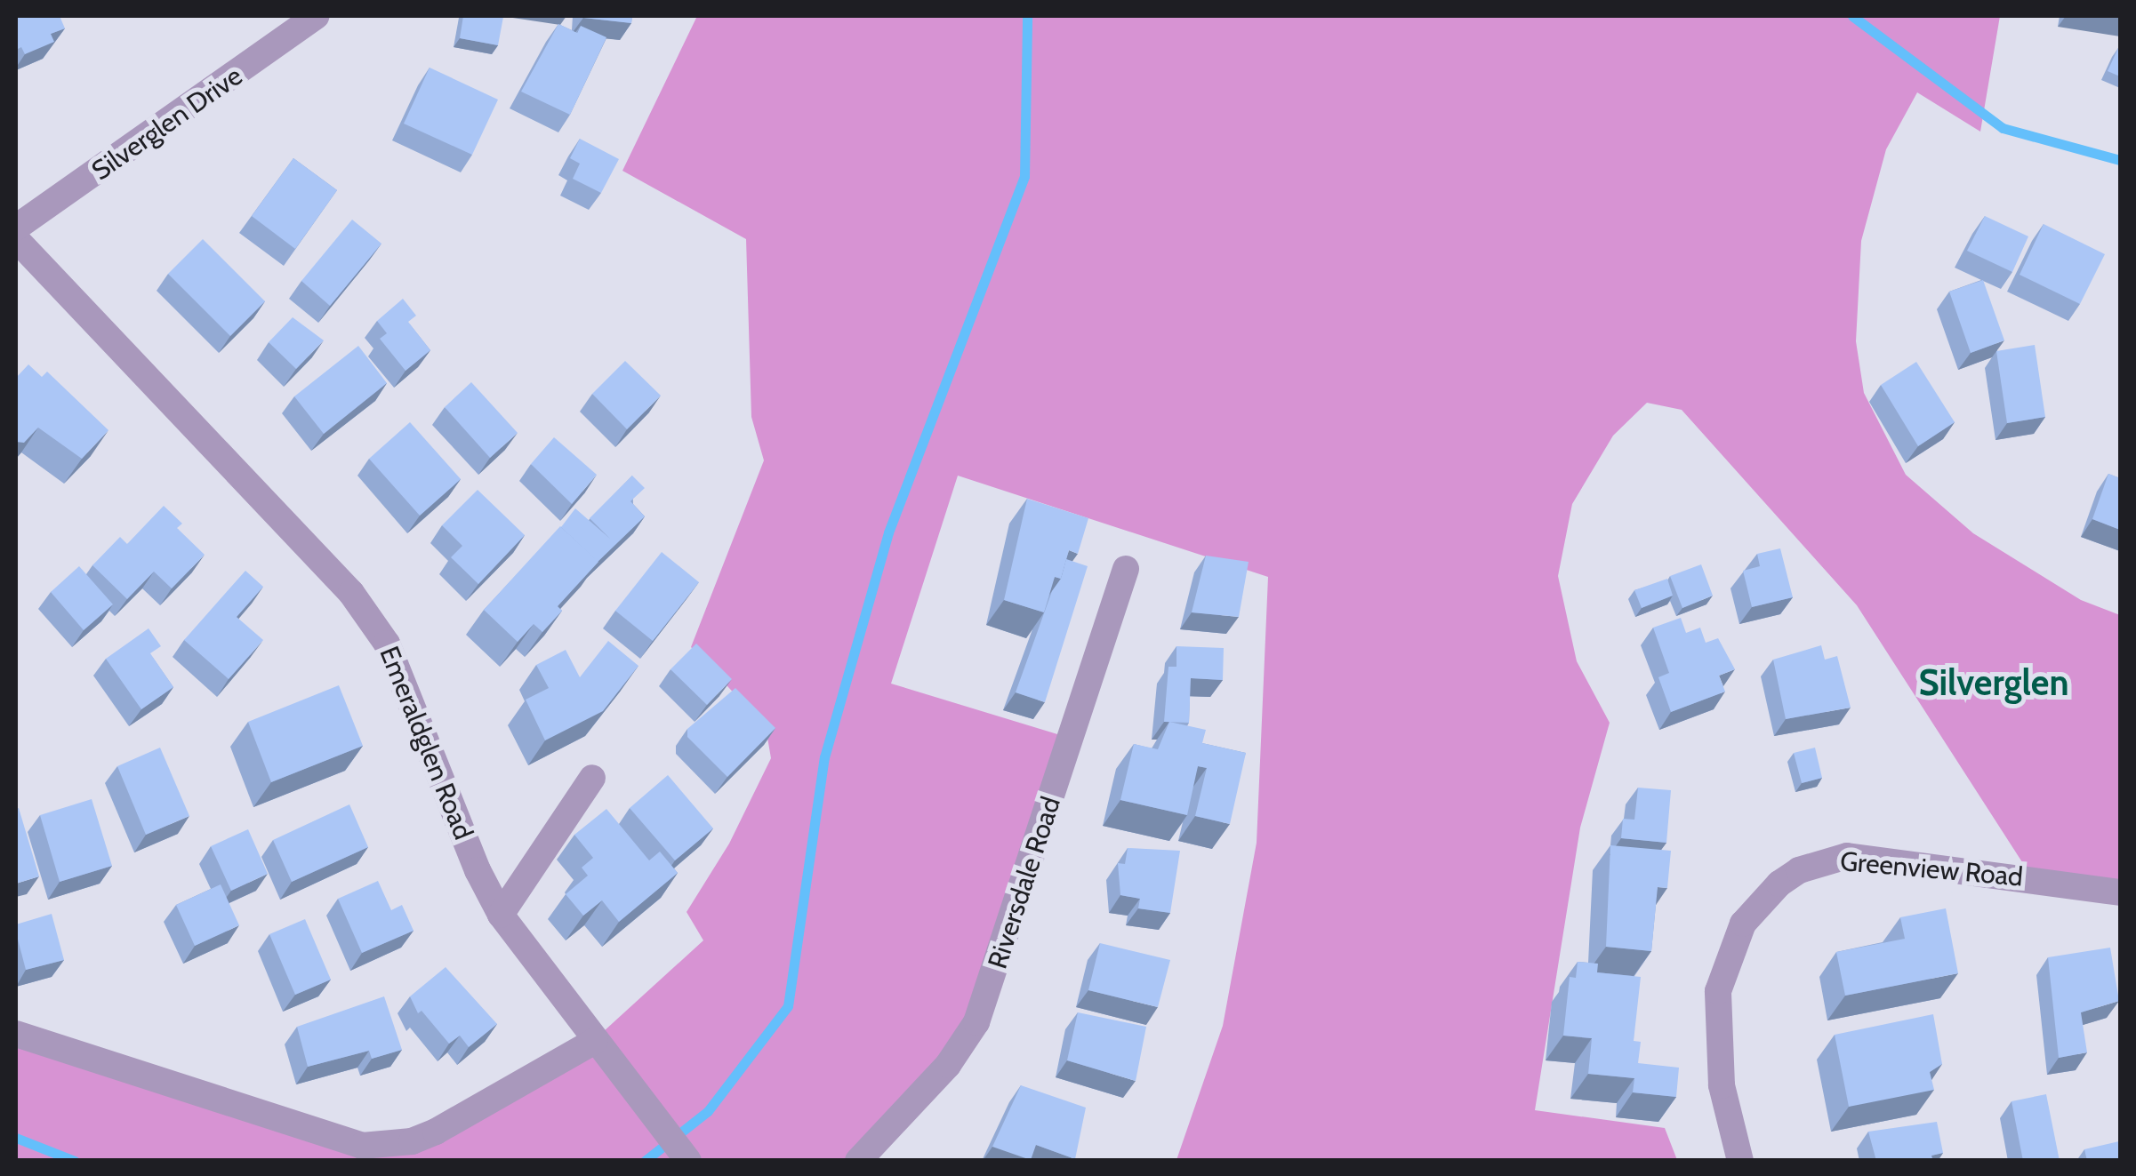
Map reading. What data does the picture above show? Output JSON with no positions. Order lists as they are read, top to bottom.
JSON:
{
  "streets": {
    "street": [
      "Silverglen Drive",
      "Emeraldglen Road",
      "Greenview Road",
      "Riversdale Road"
    ]
  },
  "districts": ["Silverglen"]
}
